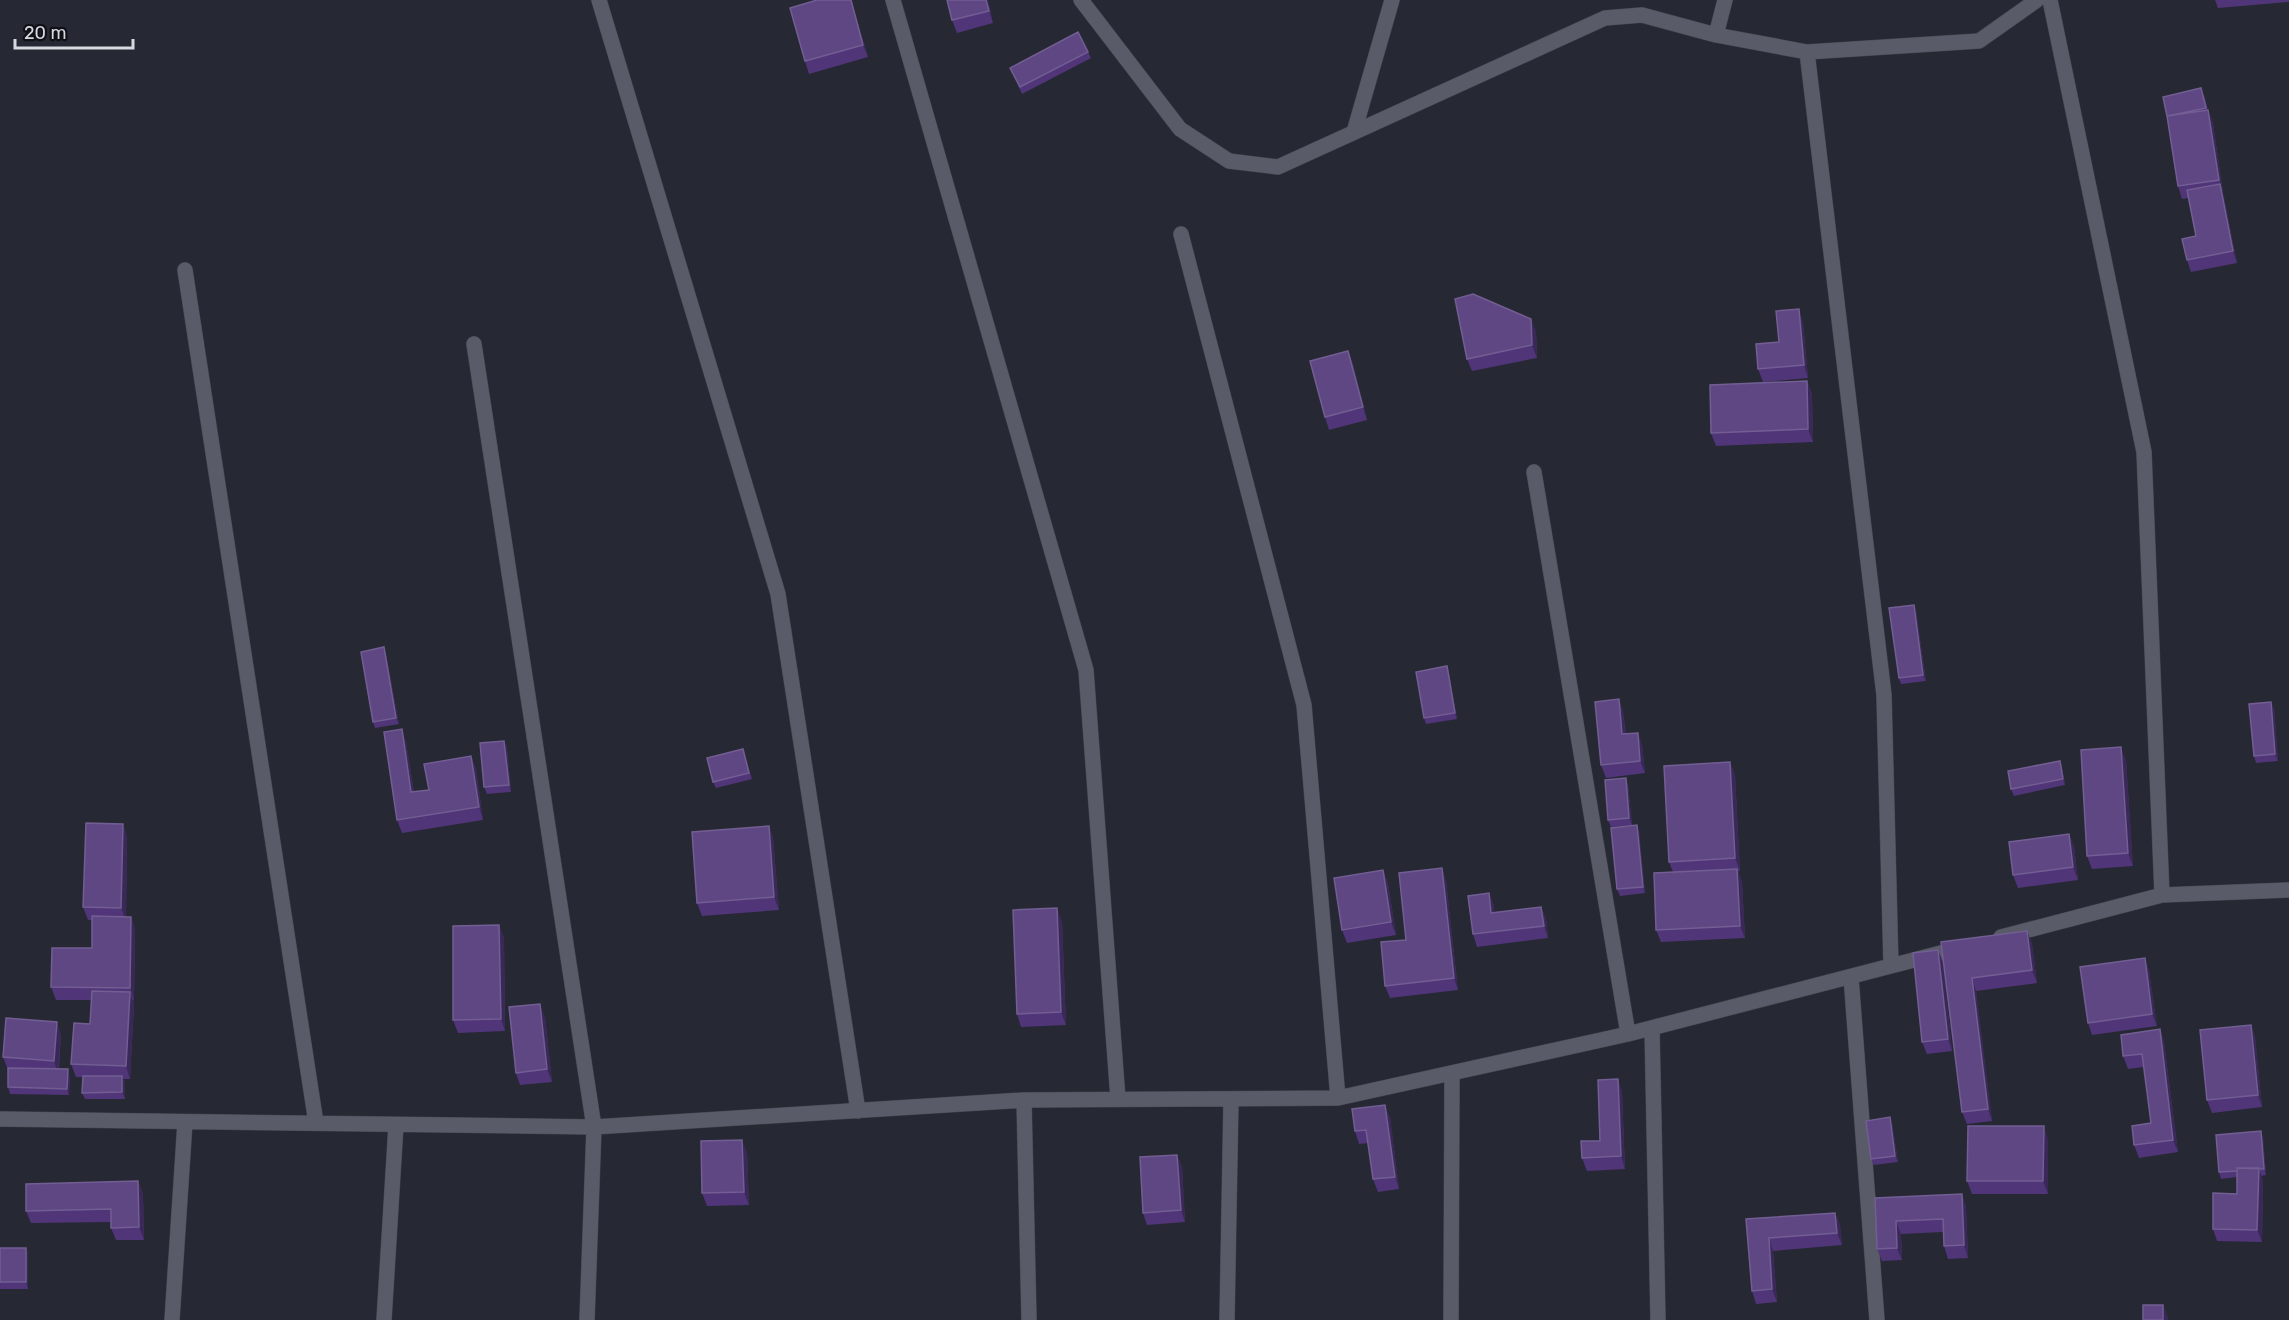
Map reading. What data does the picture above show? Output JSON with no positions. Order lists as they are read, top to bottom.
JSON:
{
  "scale_bar": "20 m"
}
